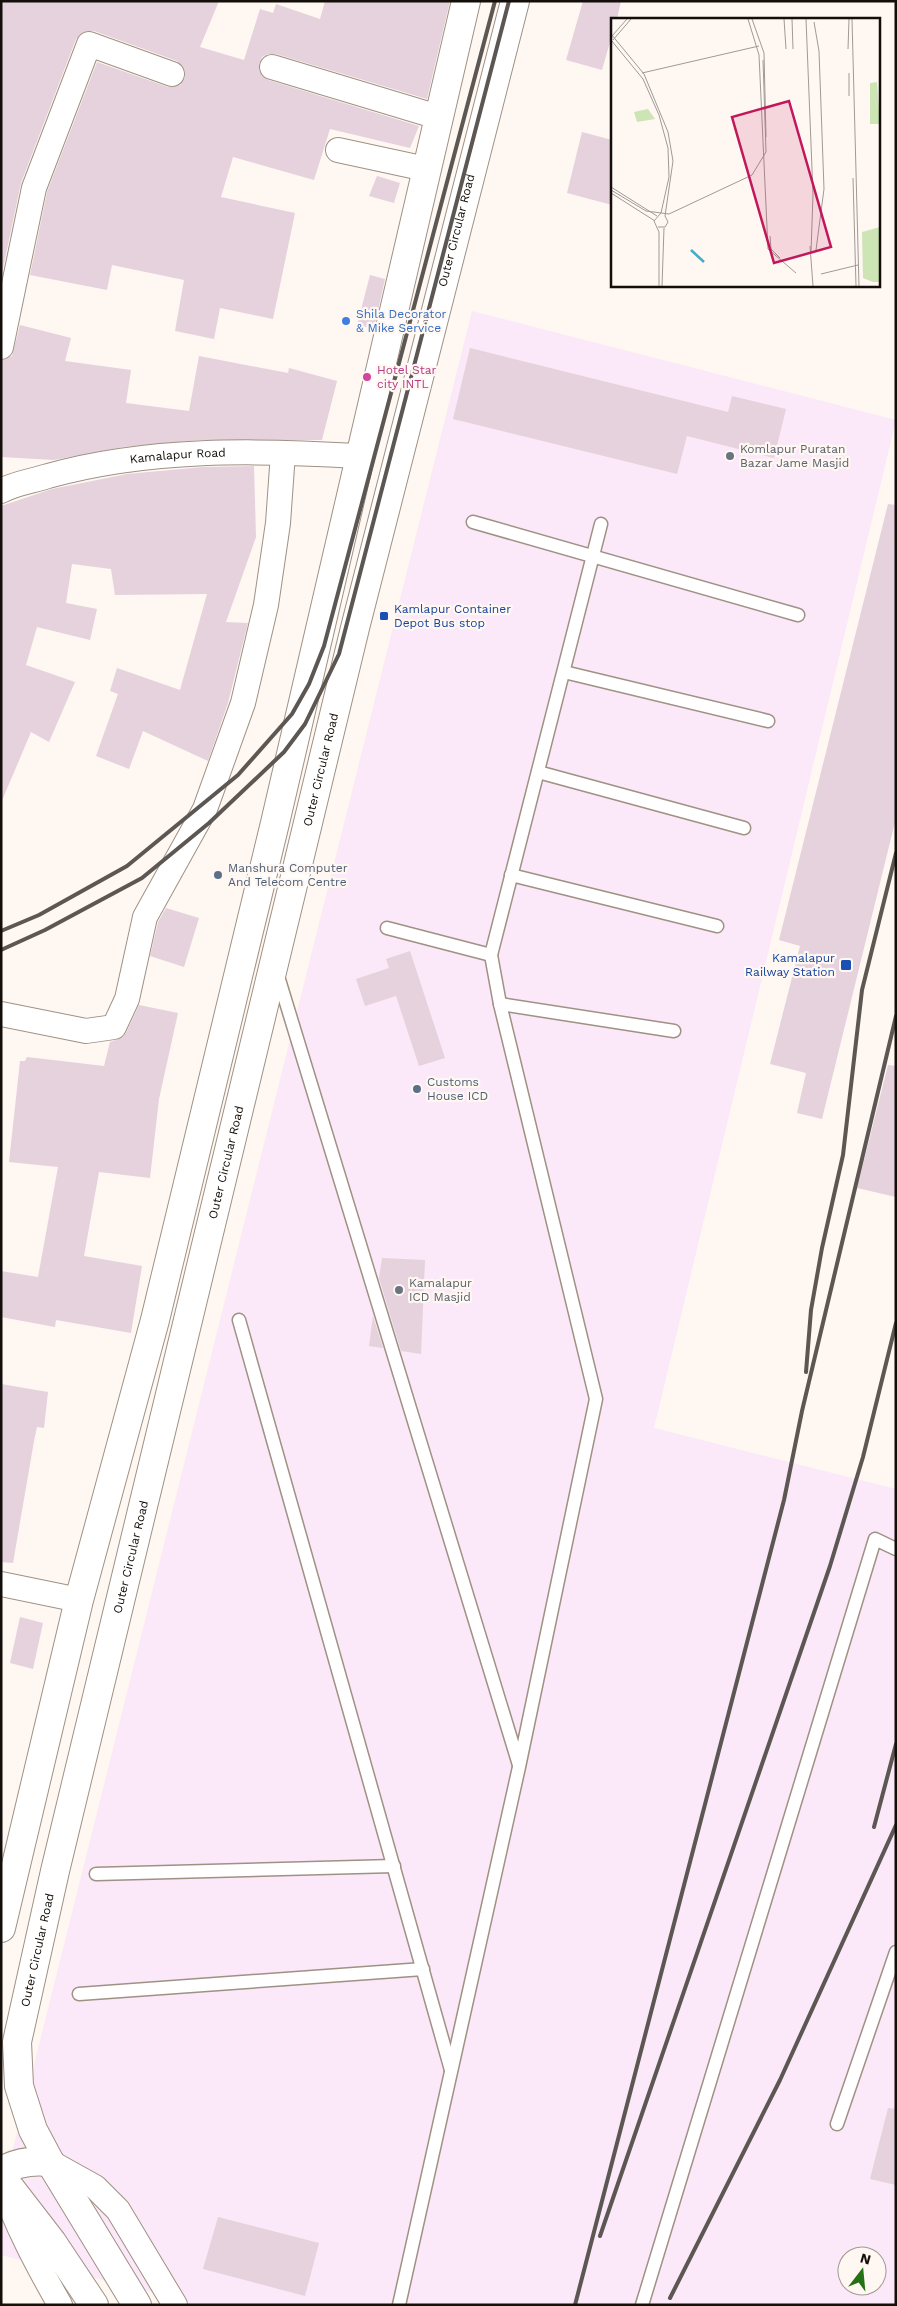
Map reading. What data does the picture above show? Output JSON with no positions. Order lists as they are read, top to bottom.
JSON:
{
  "streets": {
    "main road": ["Outer Circular Road"],
    "street": ["Kamalapur Road"]
  },
  "places": {
    "other": [
      "Shila Decorator & Mike Service",
      "Hotel Star city INTL",
      "Komlapur Puratan Bazar Jame Masjid",
      "Manshura Computer And Telecom Centre",
      "Customs House ICD",
      "Kamalapur ICD Masjid"
    ],
    "transit": ["Kamlapur Container Depot Bus stop", "Kamalapur Railway Station"]
  },
  "north": "top"
}
